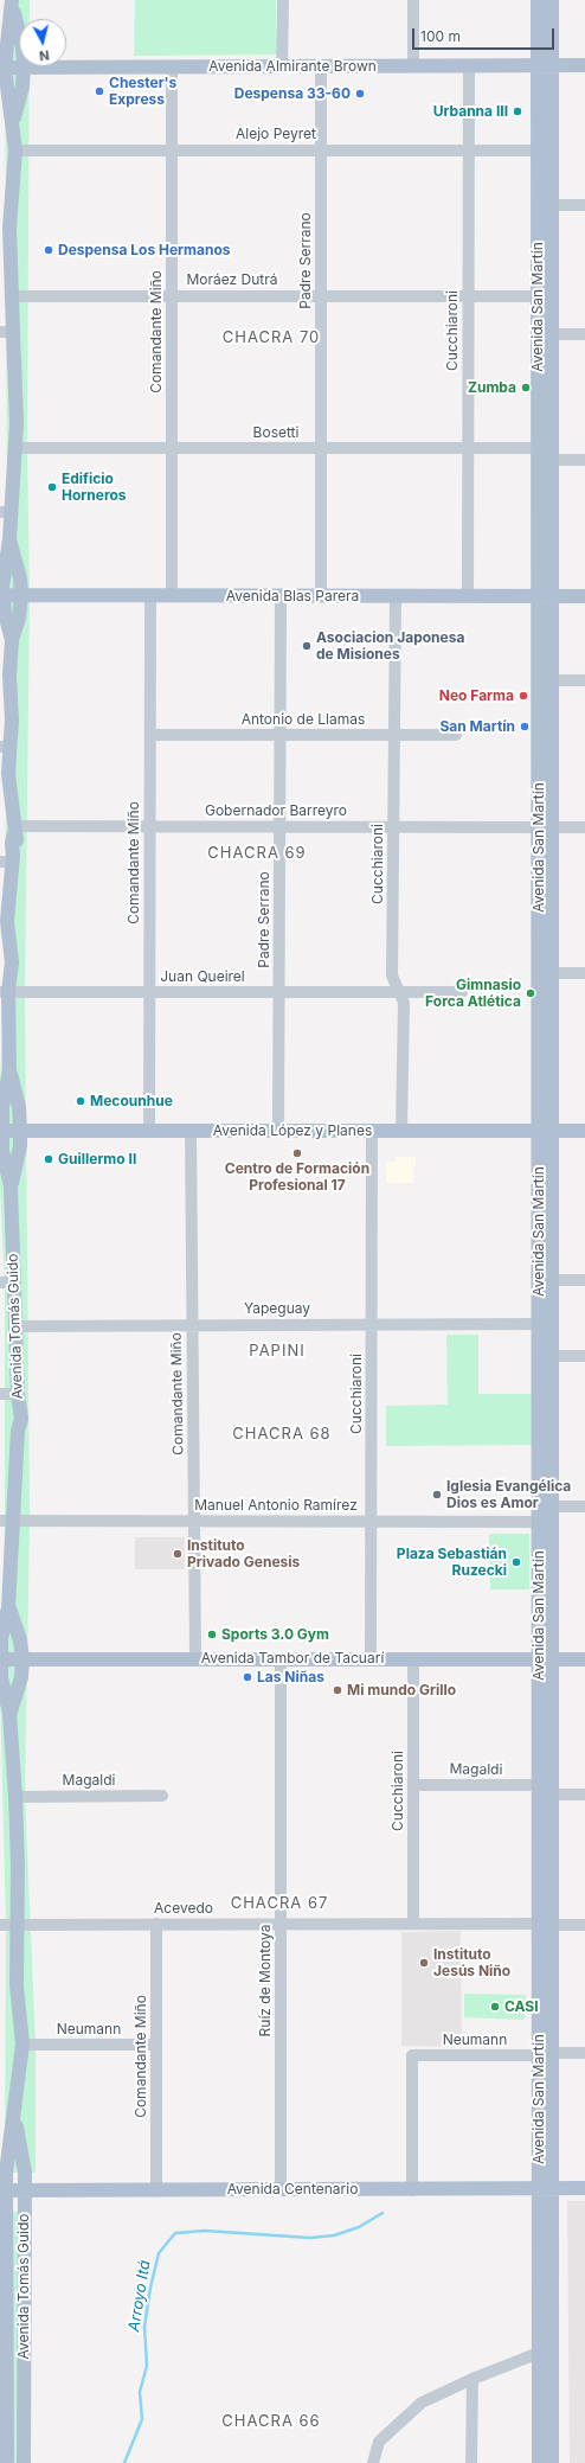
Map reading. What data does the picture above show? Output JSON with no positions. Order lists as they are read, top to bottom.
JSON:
{
  "streets": {
    "main road": [
      "Avenida Almirante Brown",
      "Avenida San Martín",
      "Avenida Blas Parera",
      "Avenida López y Planes",
      "Avenida Tomás Guido",
      "Avenida Tambor de Tacuarí",
      "Avenida Centenario"
    ],
    "street": [
      "Alejo Peyret",
      "Padre Serrano",
      "Moráez Dutrá",
      "Cucchiaroni",
      "Comandante Miño",
      "Bosetti",
      "Antonio de Llamas",
      "Gobernador Barreyro",
      "Juan Queirel",
      "Yapeguay",
      "Manuel Antonio Ramírez",
      "Magaldi",
      "Acevedo",
      "Ruíz de Montoya",
      "Neumann"
    ]
  },
  "crossings": [
    ["Avenida Almirante Brown", "Padre Serrano"],
    ["Avenida Almirante Brown", "Avenida San Martín"],
    ["Avenida Almirante Brown", "Cucchiaroni"],
    ["Avenida Almirante Brown", "Comandante Miño"],
    ["Avenida Almirante Brown", "Avenida Tomás Guido"],
    ["Alejo Peyret", "Padre Serrano"],
    ["Alejo Peyret", "Avenida San Martín"],
    ["Alejo Peyret", "Cucchiaroni"],
    ["Alejo Peyret", "Comandante Miño"],
    ["Alejo Peyret", "Avenida Tomás Guido"],
    ["Padre Serrano", "Moráez Dutrá"],
    ["Padre Serrano", "Bosetti"],
    ["Padre Serrano", "Avenida Blas Parera"],
    ["Padre Serrano", "Antonio de Llamas"],
    ["Padre Serrano", "Gobernador Barreyro"],
    ["Padre Serrano", "Juan Queirel"],
    ["Padre Serrano", "Avenida López y Planes"],
    ["Moráez Dutrá", "Avenida San Martín"],
    ["Moráez Dutrá", "Cucchiaroni"],
    ["Moráez Dutrá", "Comandante Miño"],
    ["Moráez Dutrá", "Avenida Tomás Guido"],
    ["Avenida San Martín", "Bosetti"],
    ["Avenida San Martín", "Avenida Blas Parera"],
    ["Avenida San Martín", "Gobernador Barreyro"],
    ["Avenida San Martín", "Avenida López y Planes"],
    ["Avenida San Martín", "Yapeguay"],
    ["Avenida San Martín", "Manuel Antonio Ramírez"],
    ["Avenida San Martín", "Avenida Tambor de Tacuarí"],
    ["Avenida San Martín", "Magaldi"],
    ["Avenida San Martín", "Acevedo"],
    ["Avenida San Martín", "Neumann"],
    ["Avenida San Martín", "Avenida Centenario"],
    ["Cucchiaroni", "Bosetti"],
    ["Cucchiaroni", "Avenida Blas Parera"],
    ["Cucchiaroni", "Antonio de Llamas"],
    ["Cucchiaroni", "Gobernador Barreyro"],
    ["Cucchiaroni", "Juan Queirel"],
    ["Cucchiaroni", "Avenida López y Planes"],
    ["Cucchiaroni", "Yapeguay"],
    ["Cucchiaroni", "Manuel Antonio Ramírez"],
    ["Cucchiaroni", "Avenida Tambor de Tacuarí"],
    ["Cucchiaroni", "Magaldi"],
    ["Cucchiaroni", "Acevedo"],
    ["Comandante Miño", "Bosetti"],
    ["Comandante Miño", "Avenida Blas Parera"],
    ["Comandante Miño", "Antonio de Llamas"],
    ["Comandante Miño", "Gobernador Barreyro"],
    ["Comandante Miño", "Juan Queirel"],
    ["Comandante Miño", "Avenida López y Planes"],
    ["Comandante Miño", "Yapeguay"],
    ["Comandante Miño", "Manuel Antonio Ramírez"],
    ["Comandante Miño", "Avenida Tambor de Tacuarí"],
    ["Comandante Miño", "Acevedo"],
    ["Comandante Miño", "Neumann"],
    ["Comandante Miño", "Avenida Centenario"],
    ["Bosetti", "Avenida Tomás Guido"],
    ["Avenida Blas Parera", "Avenida Tomás Guido"],
    ["Gobernador Barreyro", "Avenida Tomás Guido"],
    ["Juan Queirel", "Avenida Tomás Guido"],
    ["Avenida López y Planes", "Avenida Tomás Guido"],
    ["Yapeguay", "Avenida Tomás Guido"],
    ["Avenida Tomás Guido", "Manuel Antonio Ramírez"],
    ["Avenida Tomás Guido", "Avenida Tambor de Tacuarí"],
    ["Avenida Tomás Guido", "Magaldi"],
    ["Avenida Tomás Guido", "Acevedo"],
    ["Avenida Tomás Guido", "Neumann"],
    ["Avenida Tomás Guido", "Avenida Centenario"],
    ["Avenida Tambor de Tacuarí", "Ruíz de Montoya"],
    ["Acevedo", "Ruíz de Montoya"],
    ["Ruíz de Montoya", "Avenida Centenario"],
    ["Neumann", "Avenida Centenario"]
  ],
  "districts": [
    "CHACRA 70",
    "CHACRA 69",
    "PAPINI",
    "CHACRA 68",
    "CHACRA 67",
    "CHACRA 66"
  ],
  "water": ["Arroyo Itá"],
  "places": [
    "Chester's Express",
    "Despensa 33-60",
    "Urbanna III",
    "Despensa Los Hermanos",
    "Zumba",
    "Edificio Horneros",
    "Asociacion Japonesa de Misiones",
    "Neo Farma",
    "San Martín",
    "Gimnasio Forca Atlética",
    "Mecounhue",
    "Centro de Formación Profesional 17",
    "Guillermo II",
    "Iglesia Evangélica Dios es Amor",
    "Instituto Privado Genesis",
    "Plaza Sebastián Ruzecki",
    "Sports 3.0 Gym",
    "Las Niñas",
    "Mi mundo Grillo",
    "Instituto Jesús Niño",
    "CASI"
  ],
  "scale_bar": "100 m",
  "north": "bottom"
}
